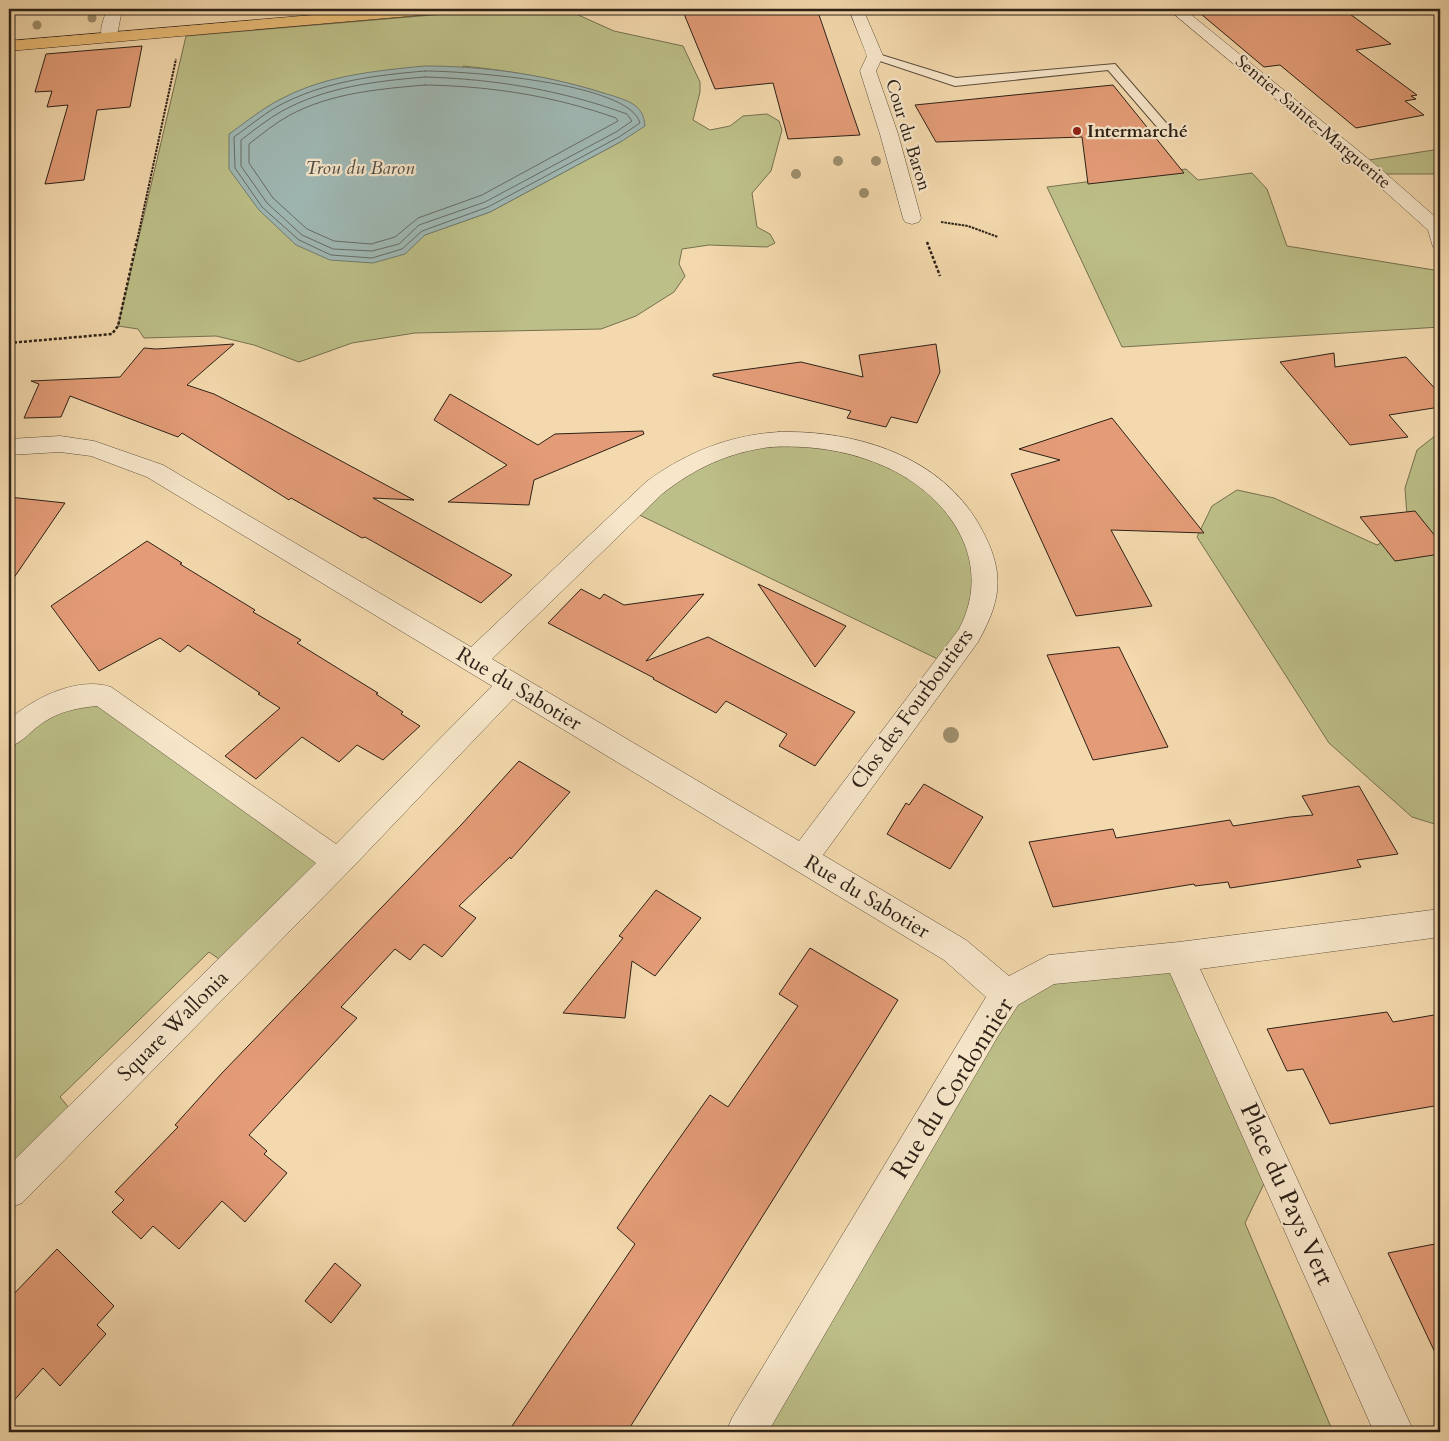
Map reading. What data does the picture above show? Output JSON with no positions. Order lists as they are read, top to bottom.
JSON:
{
  "streets": {
    "street": [
      "Sentier Sainte-Marguerite",
      "Cour du Baron",
      "Rue du Sabotier",
      "Clos des Fourboutiers",
      "Square Wallonia",
      "Rue du Cordonnier",
      "Place du Pays Vert"
    ]
  },
  "crossings": [
    ["Rue du Sabotier", "Clos des Fourboutiers"],
    ["Rue du Sabotier", "Square Wallonia"],
    ["Rue du Sabotier", "Rue du Cordonnier"],
    ["Rue du Cordonnier", "Place du Pays Vert"]
  ],
  "water": ["Trou du Baron"],
  "places": ["Intermarché"]
}
